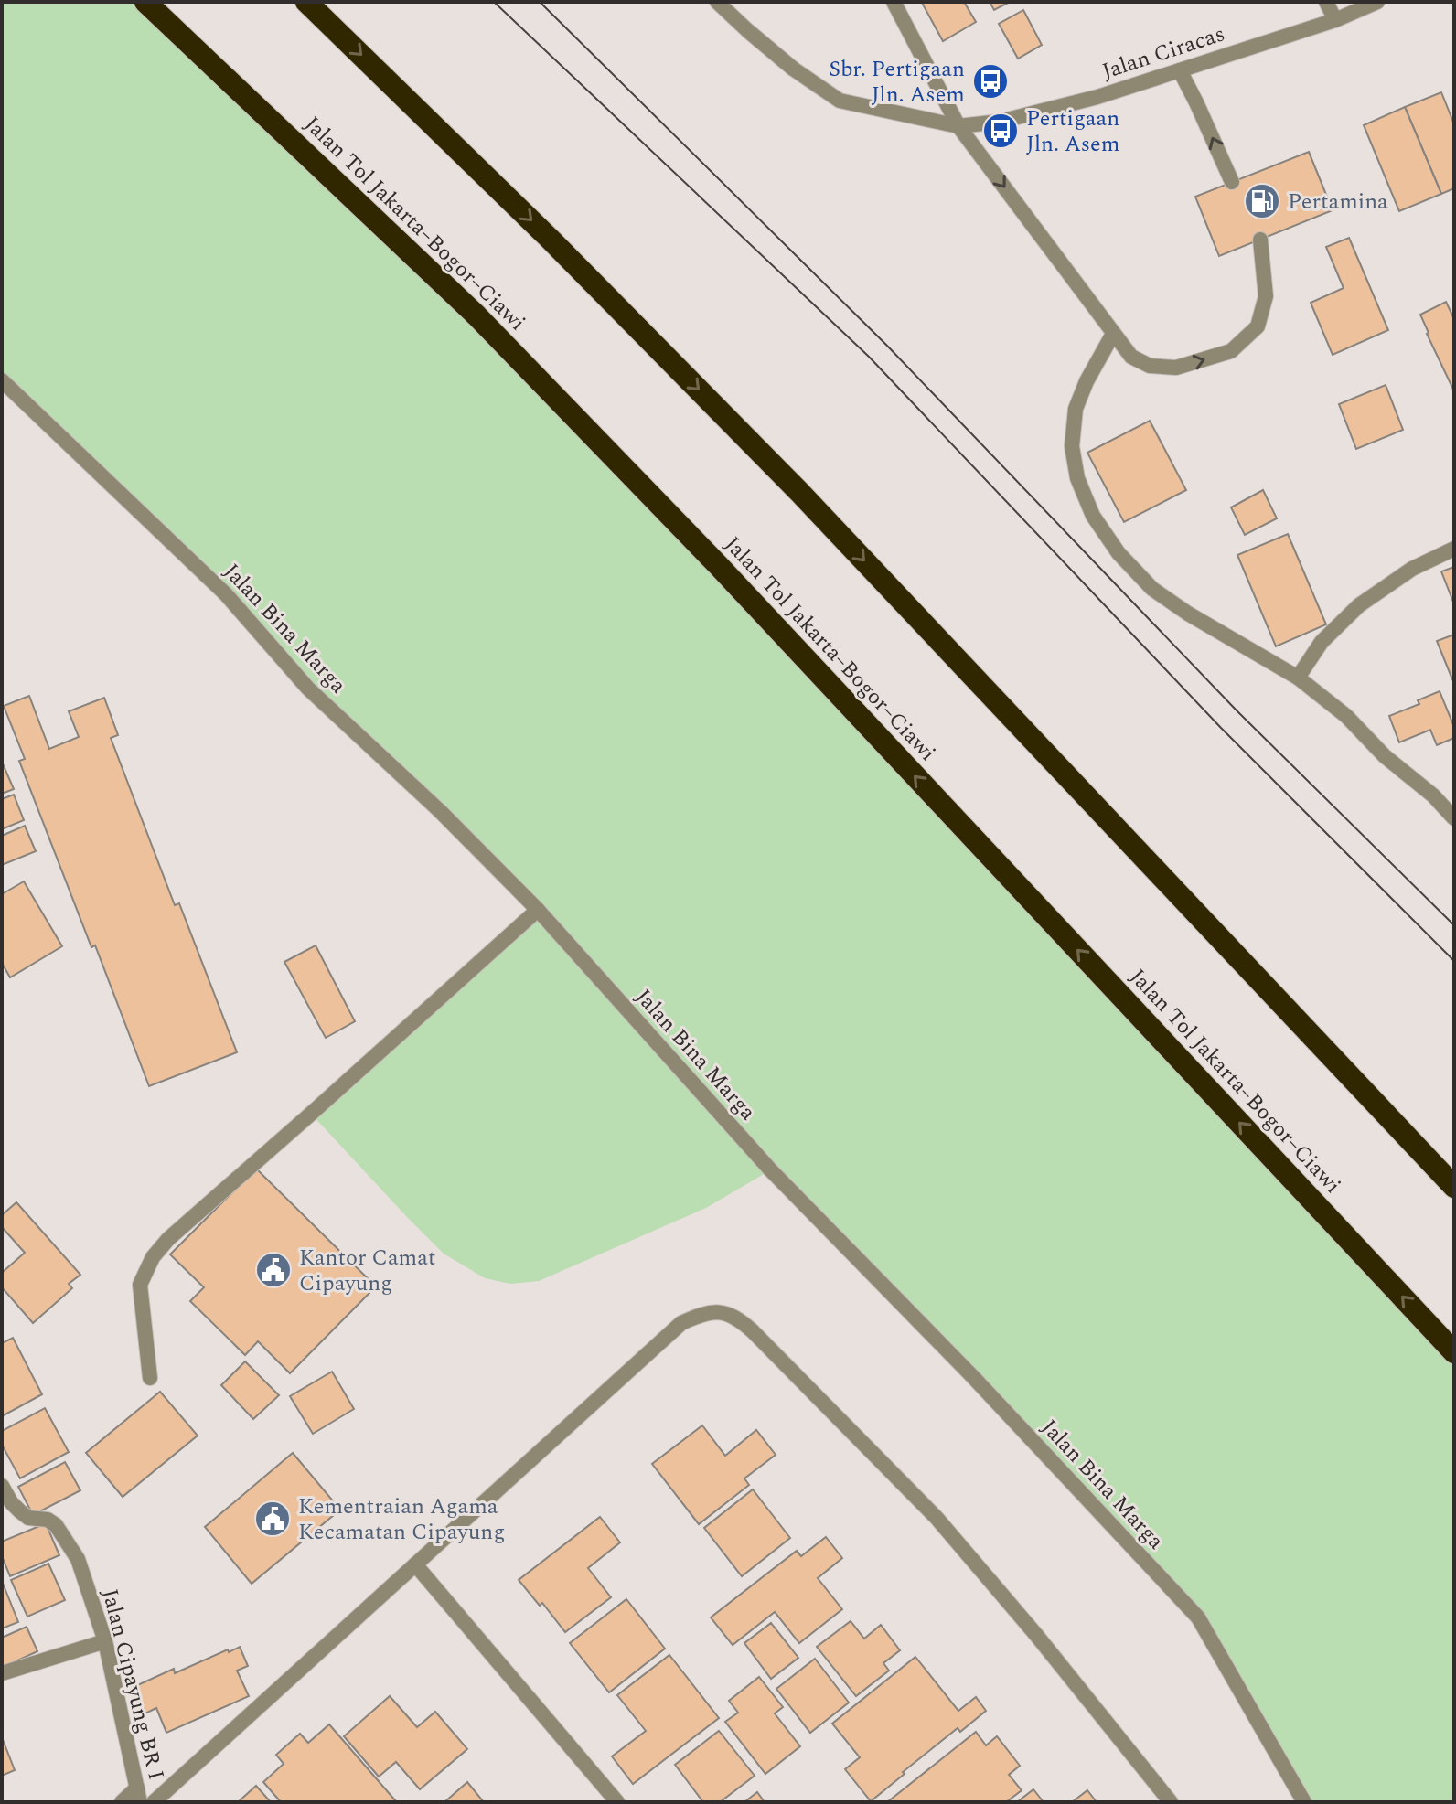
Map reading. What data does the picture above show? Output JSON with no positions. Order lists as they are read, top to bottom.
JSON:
{
  "streets": {
    "highway": ["Jalan Tol Jakarta–Bogor–Ciawi"],
    "street": ["Jalan Ciracas", "Jalan Bina Marga", "Jalan Cipayung BR I"]
  },
  "places": {
    "bus stop": ["Sbr. Pertigaan Jln. Asem", "Pertigaan Jln. Asem"],
    "fuel station": ["Pertamina"],
    "public building": ["Kantor Camat Cipayung", "Kementraian Agama Kecamatan Cipayung"]
  }
}
